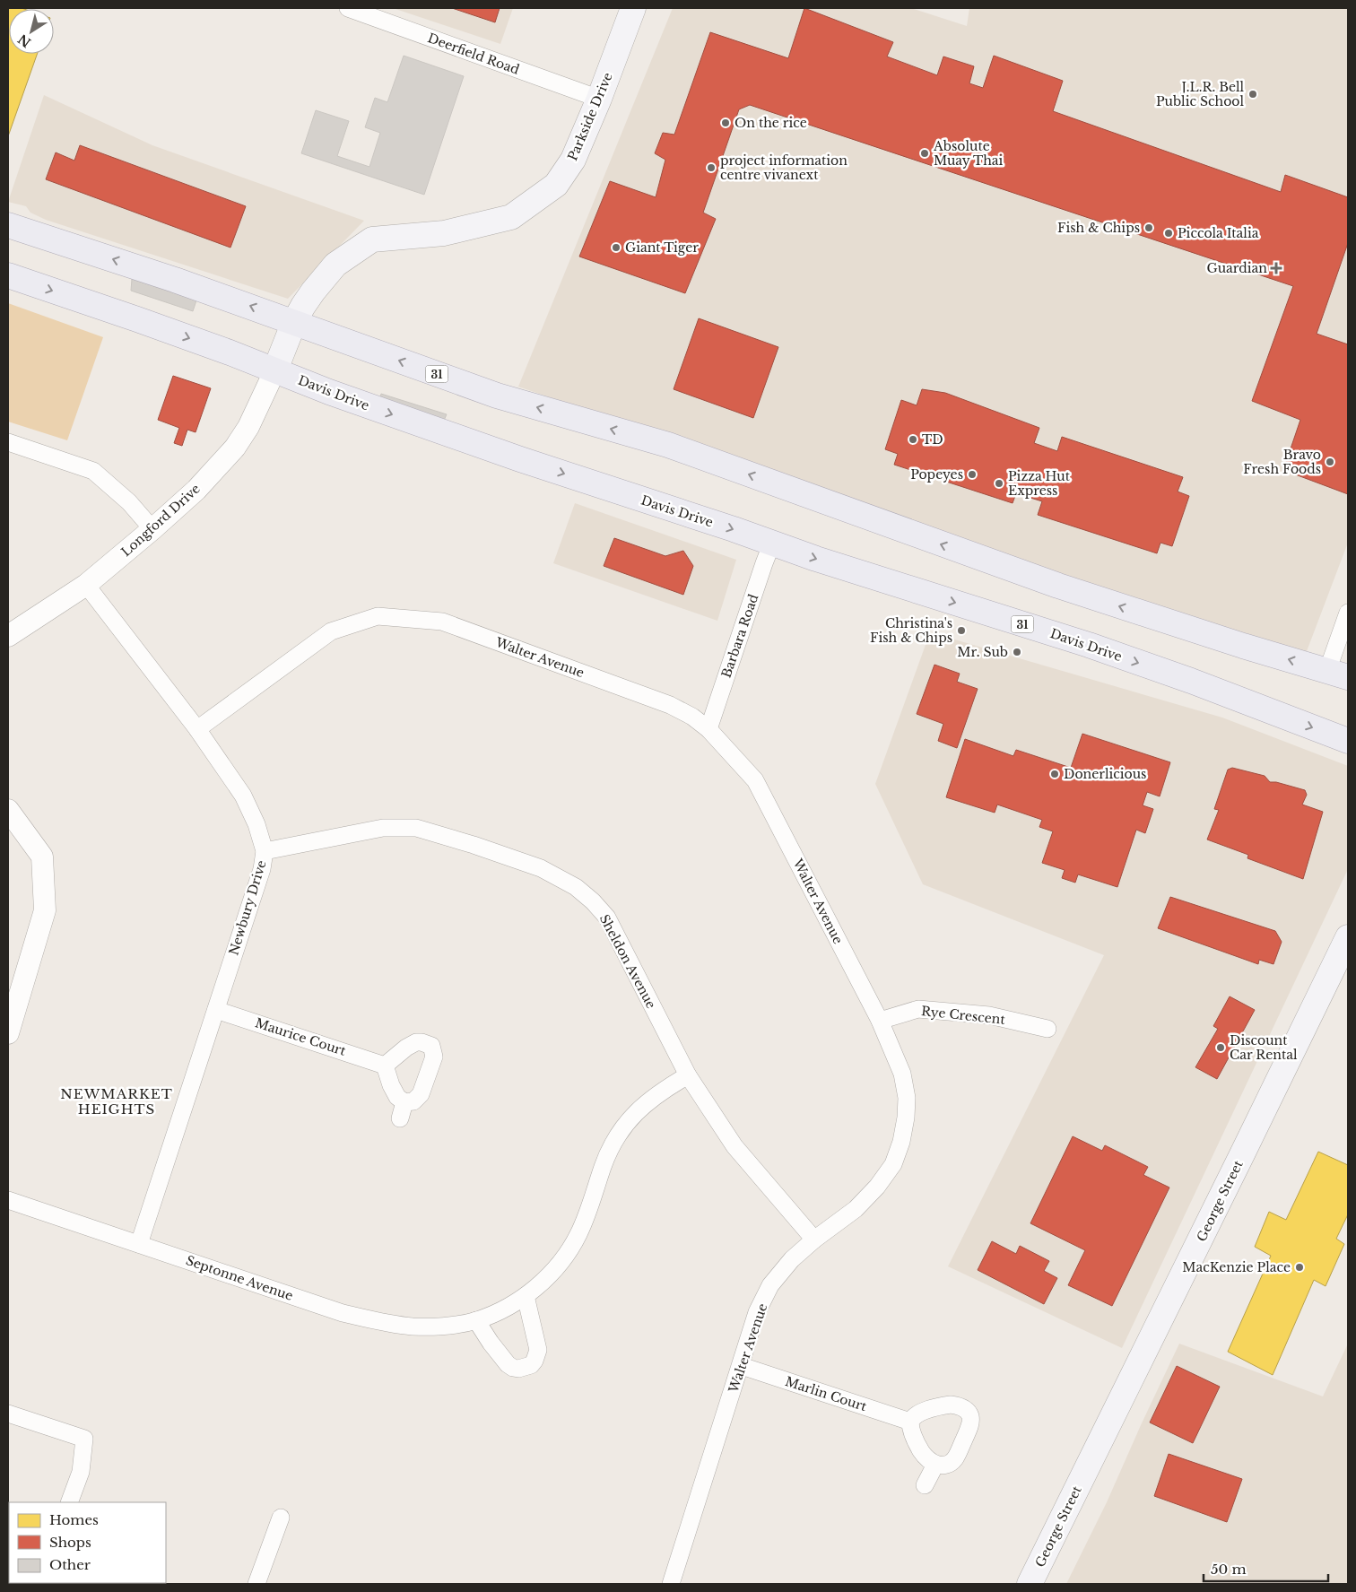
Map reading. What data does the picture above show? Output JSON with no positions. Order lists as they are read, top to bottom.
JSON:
{
  "streets": {
    "main road": [
      "Parkside Drive",
      "31",
      "Davis Drive",
      "George Street"
    ],
    "street": [
      "Deerfield Road",
      "Longford Drive",
      "Barbara Road",
      "Walter Avenue",
      "Newbury Drive",
      "Sheldon Avenue",
      "Rye Crescent",
      "Maurice Court",
      "Septonne Avenue",
      "Marlin Court"
    ]
  },
  "crossings": [
    ["Deerfield Road", "Parkside Drive"],
    ["Parkside Drive", "31"],
    ["Parkside Drive", "Davis Drive"],
    ["Parkside Drive", "Longford Drive"],
    ["Davis Drive", "Longford Drive"],
    ["Davis Drive", "Barbara Road"],
    ["Longford Drive", "Newbury Drive"],
    ["Barbara Road", "Walter Avenue"],
    ["Walter Avenue", "Newbury Drive"],
    ["Walter Avenue", "Sheldon Avenue"],
    ["Walter Avenue", "Rye Crescent"],
    ["Walter Avenue", "Marlin Court"],
    ["Newbury Drive", "Sheldon Avenue"],
    ["Newbury Drive", "Maurice Court"],
    ["Newbury Drive", "Septonne Avenue"],
    ["Sheldon Avenue", "Septonne Avenue"]
  ],
  "districts": ["NEWMARKET HEIGHTS"],
  "places": {
    "other": [
      "J.L.R. Bell Public School",
      "On the rice",
      "Absolute Muay Thai",
      "project information centre vivanext",
      "Fish & Chips",
      "Piccola Italia",
      "Giant Tiger",
      "TD",
      "Bravo Fresh Foods",
      "Popeyes",
      "Pizza Hut Express",
      "Christina's Fish & Chips",
      "Mr. Sub",
      "Donerlicious",
      "Discount Car Rental",
      "MacKenzie Place"
    ],
    "health": ["Guardian"]
  },
  "legend": ["Homes", "Shops", "Other"],
  "scale_bar": "50 m",
  "north": "bottom left"
}
